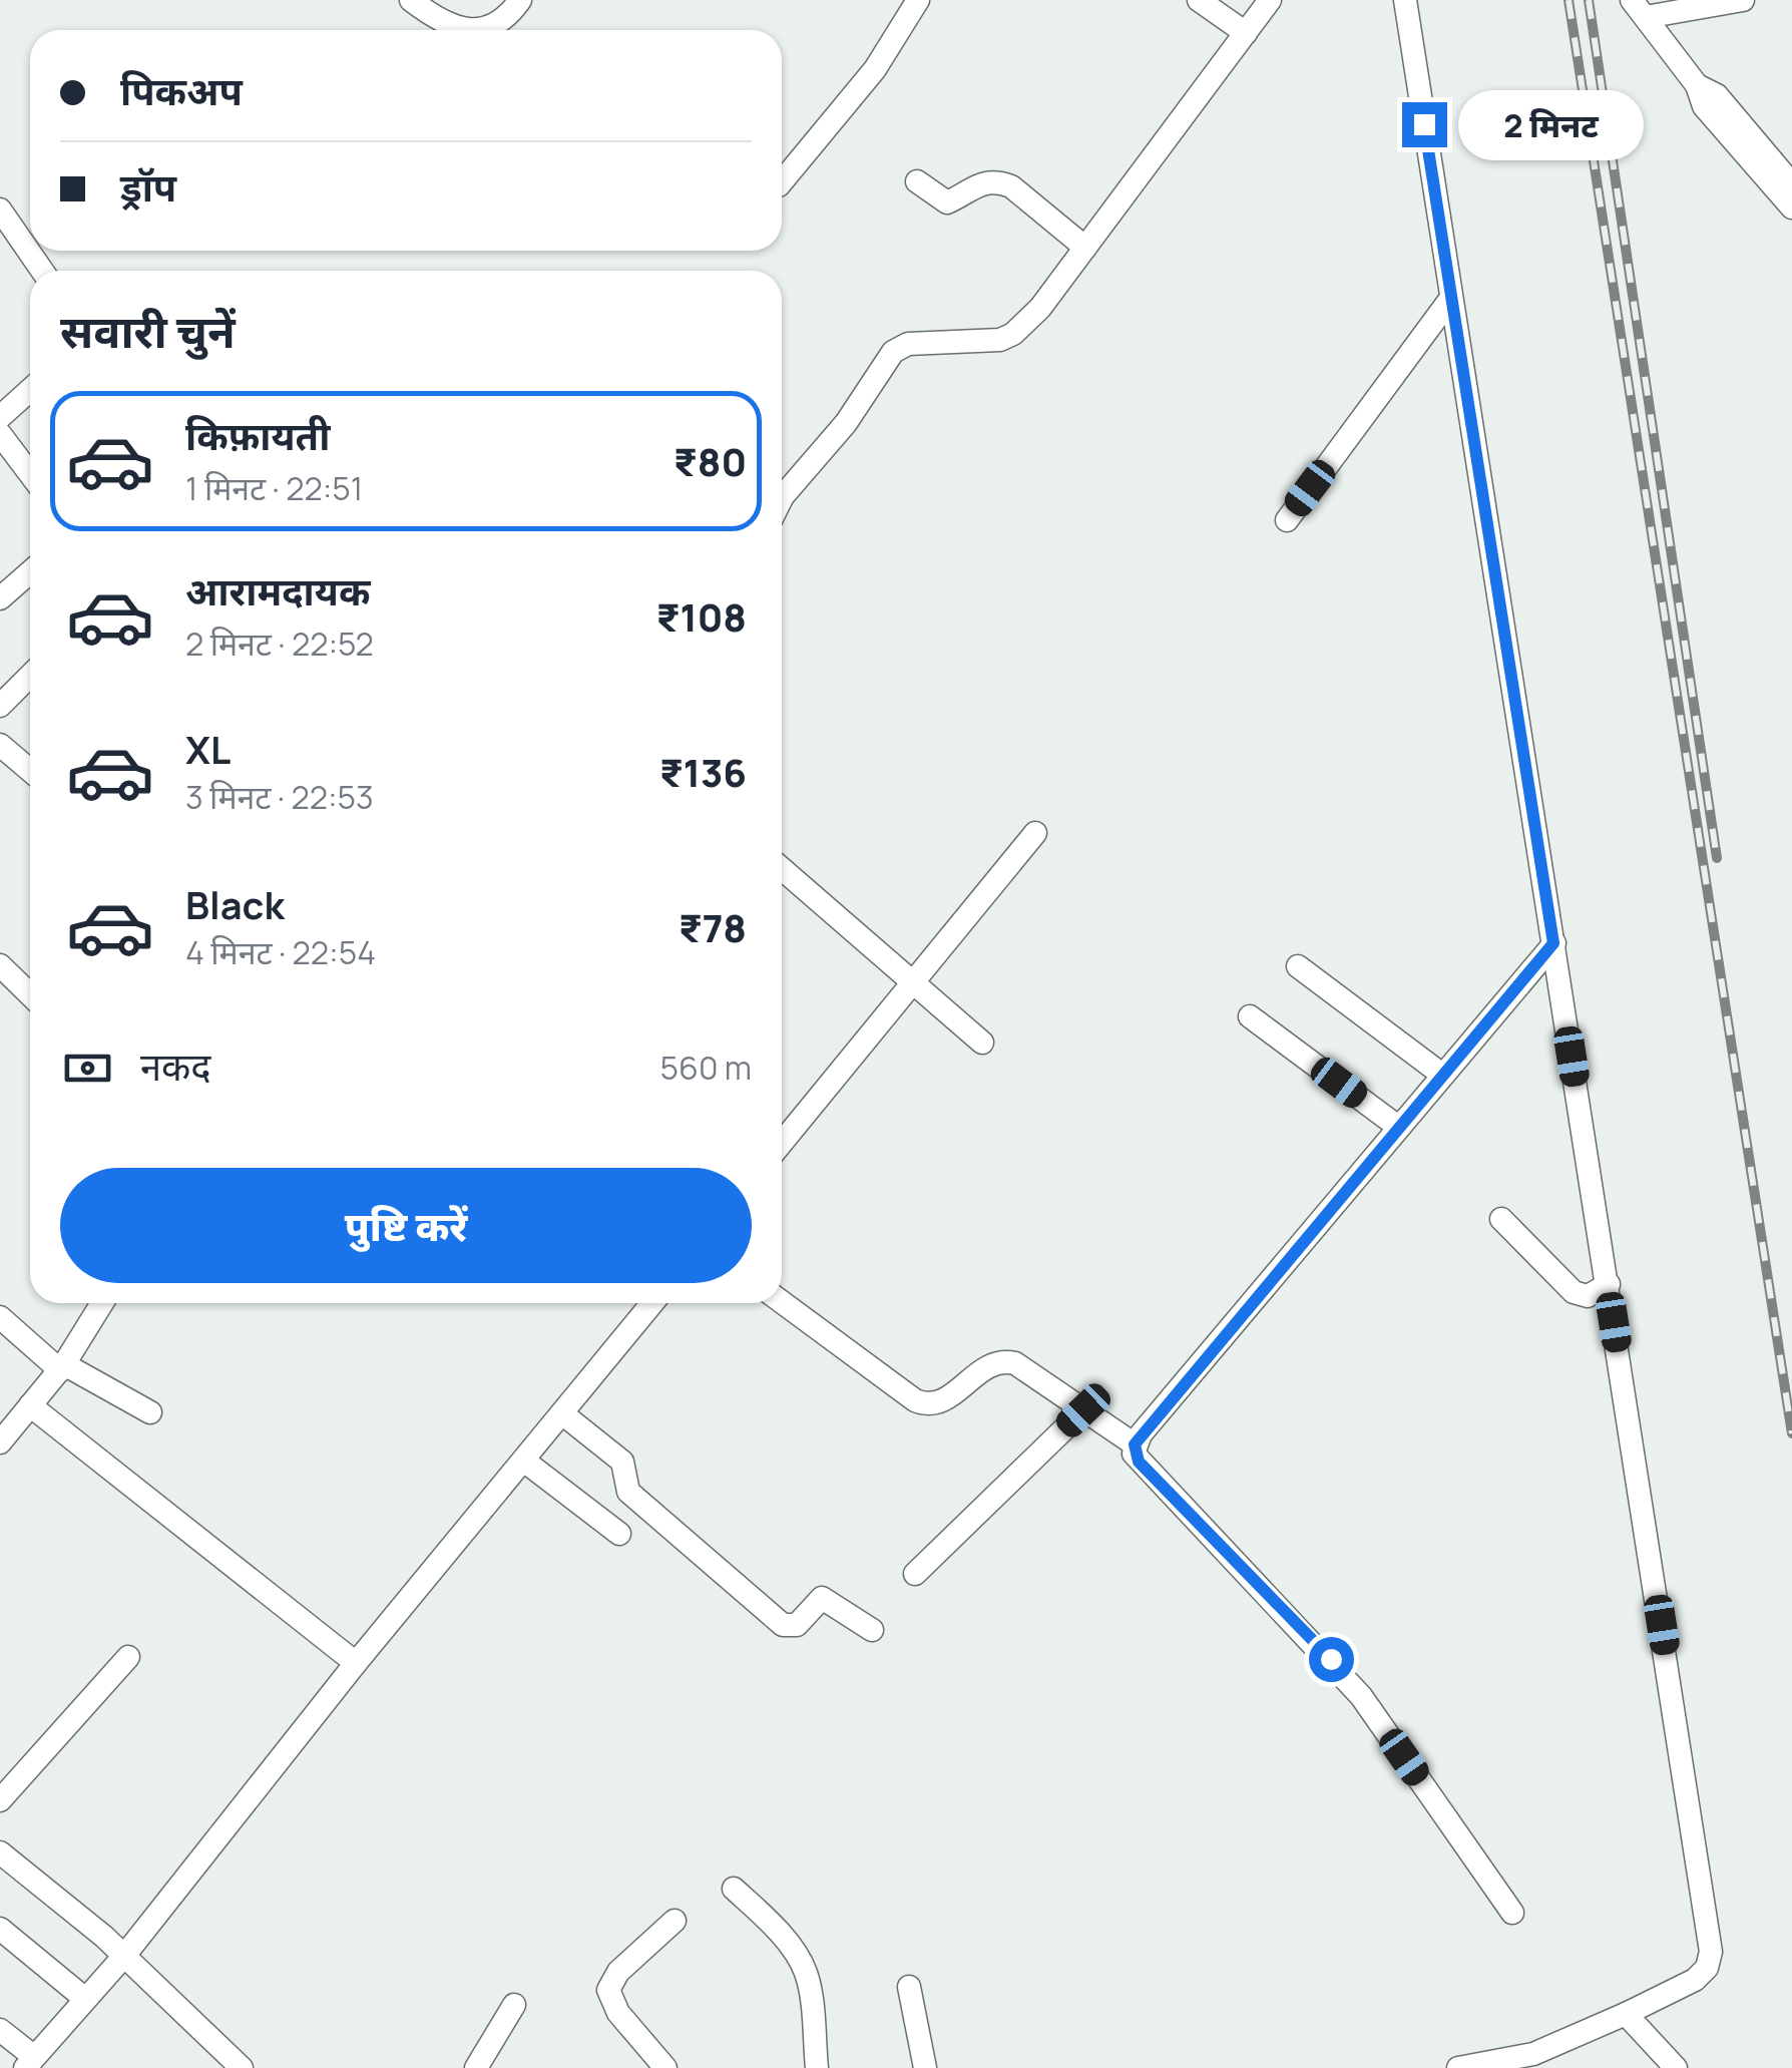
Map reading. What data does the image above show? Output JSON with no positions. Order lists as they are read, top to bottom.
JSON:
{
  "page": {
    "banner": ["पिकअप", "ड्रॉप"],
    "bubble": "2 मिनट",
    "heading": "सवारी चुनें",
    "list": [
      {
        "name": "किफ़ायती",
        "note": "1 मिनट · 22:51",
        "value": "₹80"
      },
      {
        "name": "आरामदायक",
        "note": "2 मिनट · 22:52",
        "value": "₹108"
      },
      {
        "name": "XL",
        "note": "3 मिनट · 22:53",
        "value": "₹136"
      },
      {
        "name": "Black",
        "note": "4 मिनट · 22:54",
        "value": "₹78"
      }
    ],
    "pay": ["नकद", "560 m"],
    "buttons": "पुष्टि करें"
  }
}
